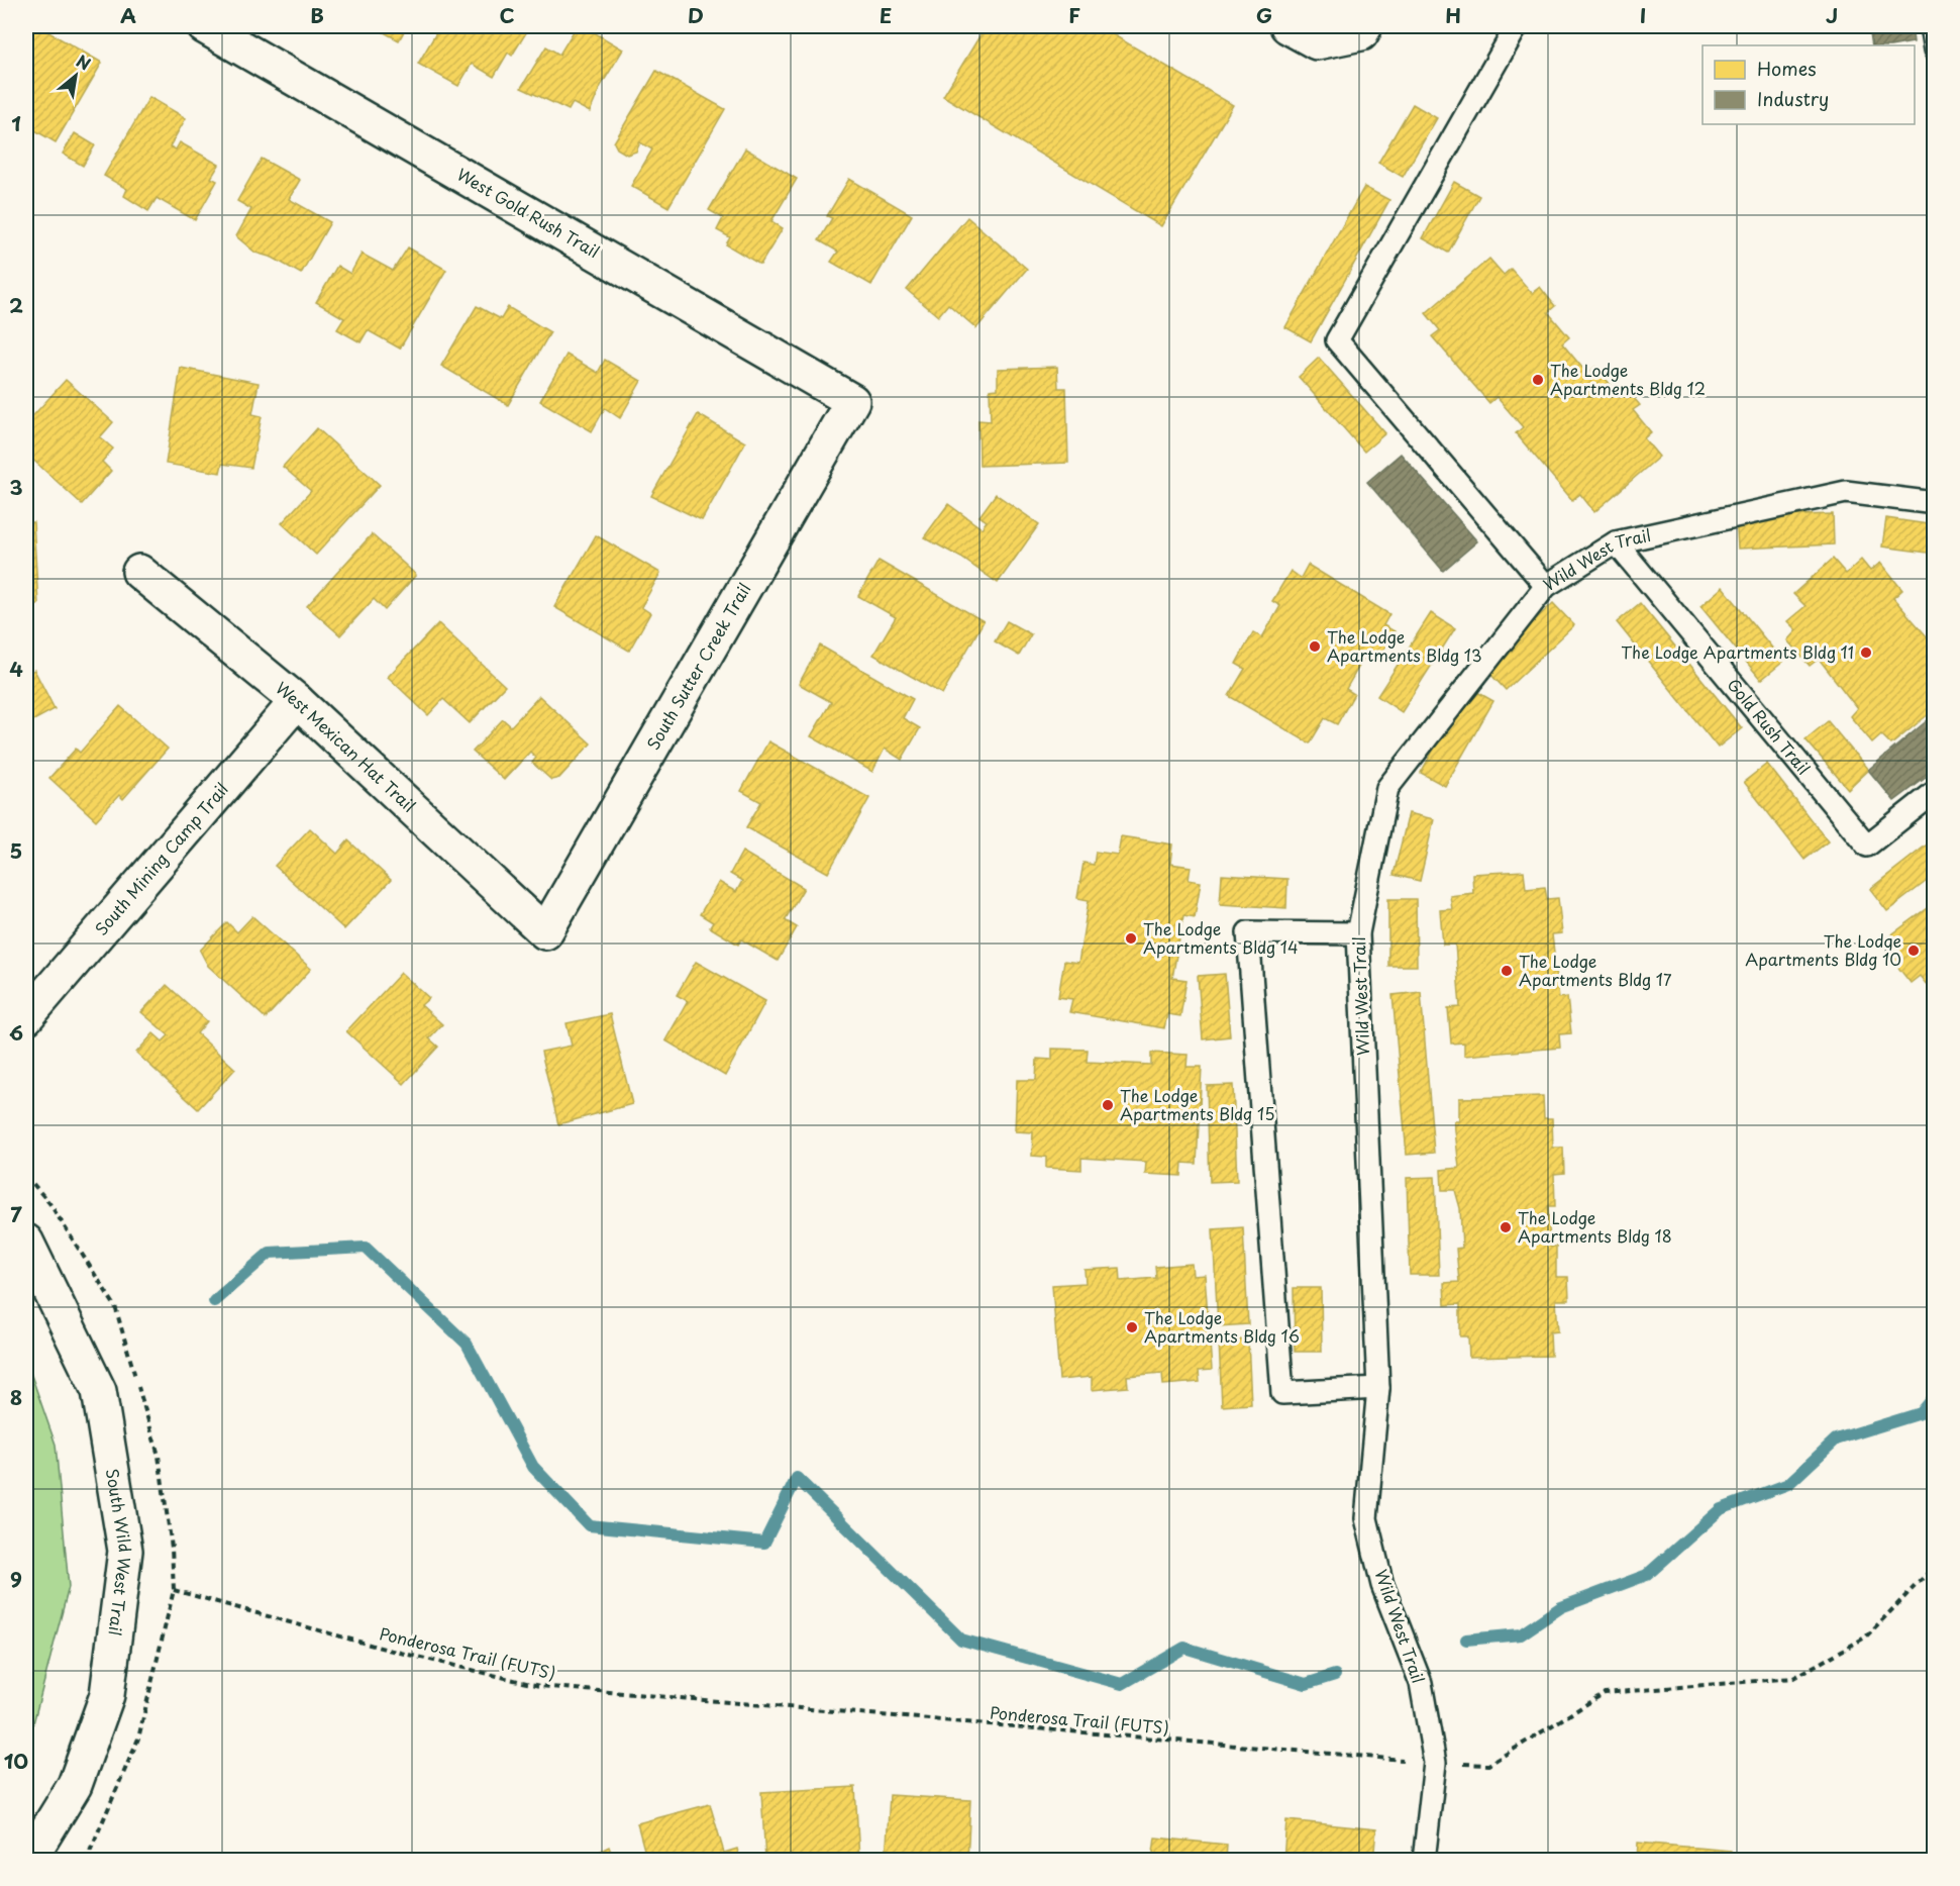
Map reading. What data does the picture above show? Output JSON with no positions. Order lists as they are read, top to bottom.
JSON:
{
  "streets": {
    "street": [
      "West Gold Rush Trail",
      "South Sutter Creek Trail",
      "West Mexican Hat Trail",
      "South Mining Camp Trail",
      "South Wild West Trail"
    ],
    "lane": ["Wild West Trail", "Gold Rush Trail"],
    "path": ["Ponderosa Trail (FUTS)"]
  },
  "crossings": [
    ["West Gold Rush Trail", "South Sutter Creek Trail"],
    ["Wild West Trail", "Gold Rush Trail"],
    ["Wild West Trail", "Ponderosa Trail (FUTS)"],
    ["South Sutter Creek Trail", "West Mexican Hat Trail"],
    ["West Mexican Hat Trail", "South Mining Camp Trail"]
  ],
  "places": [
    "The Lodge Apartments Bldg 12",
    "The Lodge Apartments Bldg 13",
    "The Lodge Apartments Bldg 11",
    "The Lodge Apartments Bldg 14",
    "The Lodge Apartments Bldg 10",
    "The Lodge Apartments Bldg 17",
    "The Lodge Apartments Bldg 15",
    "The Lodge Apartments Bldg 18",
    "The Lodge Apartments Bldg 16"
  ],
  "legend": ["Homes", "Industry"],
  "north": "top right",
  "grid": {
    "columns": [
      "A",
      "B",
      "C",
      "D",
      "E",
      "F",
      "G",
      "H",
      "I",
      "J"
    ],
    "rows": [
      "1",
      "2",
      "3",
      "4",
      "5",
      "6",
      "7",
      "8",
      "9",
      "10"
    ]
  }
}
